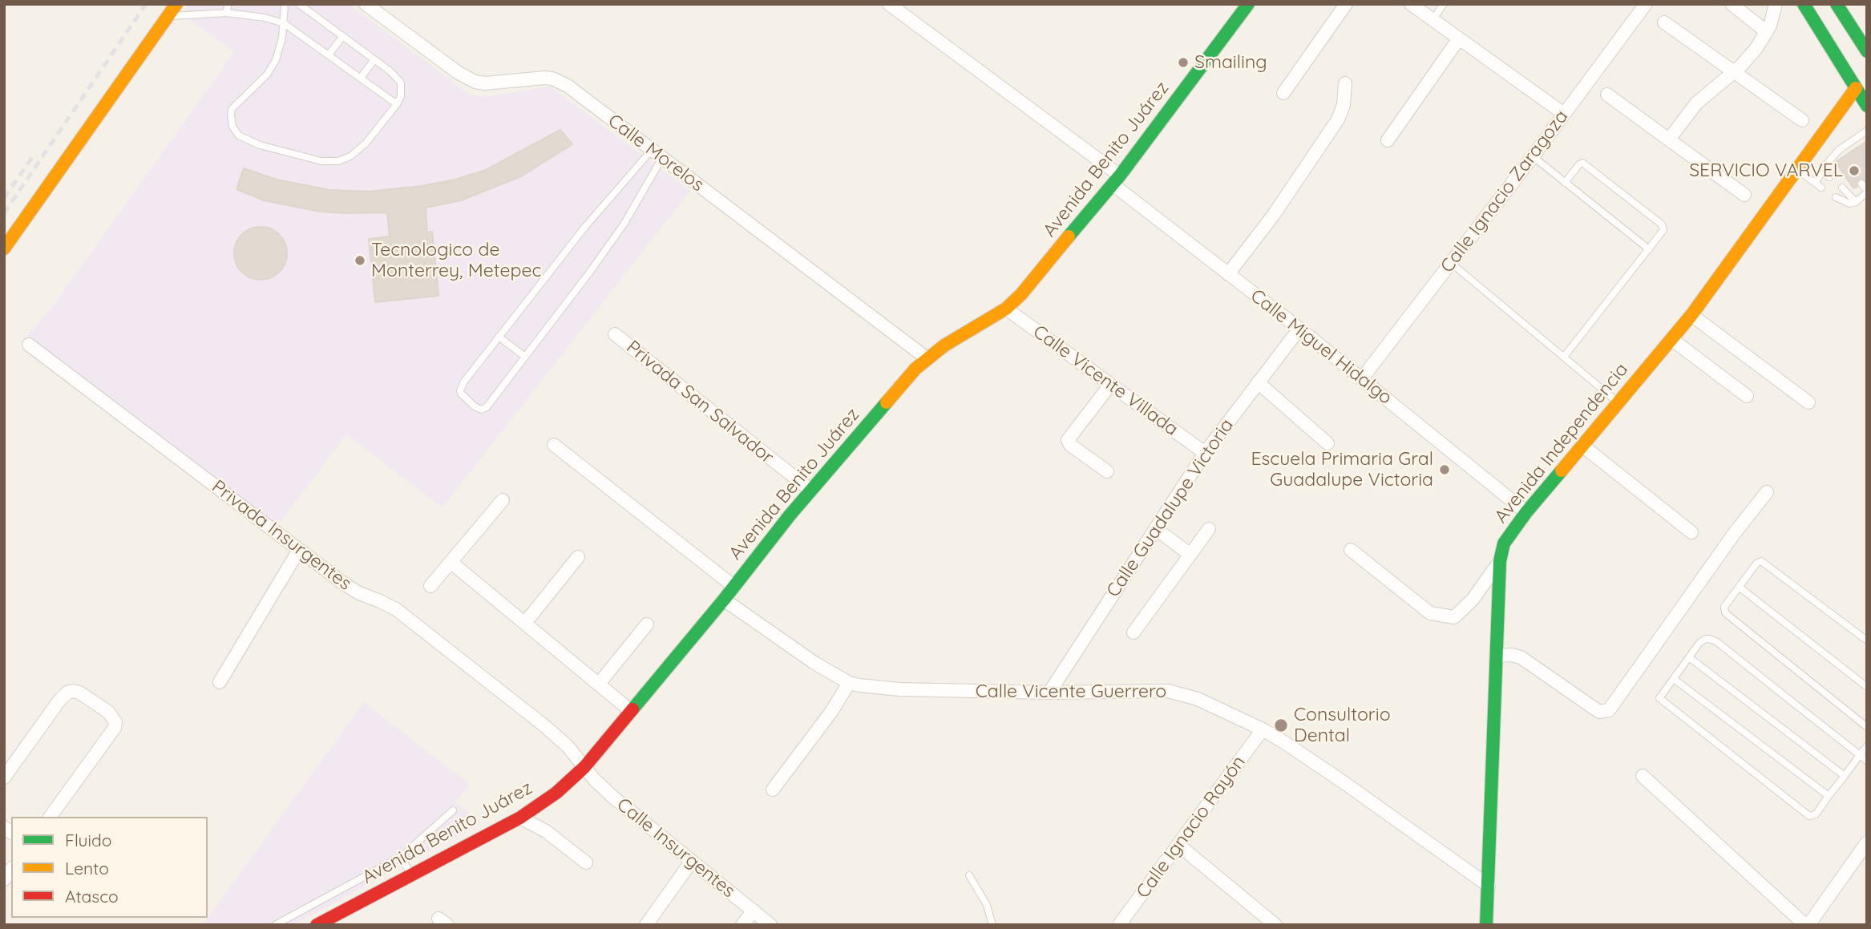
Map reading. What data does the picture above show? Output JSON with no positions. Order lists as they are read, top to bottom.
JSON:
{
  "streets": {
    "street": [
      "Calle Morelos",
      "Avenida Benito Juárez",
      "Calle Ignacio Zaragoza",
      "Calle Miguel Hidalgo",
      "Calle Vicente Villada",
      "Privada San Salvador",
      "Avenida Independencia",
      "Calle Guadalupe Victoria",
      "Privada Insurgentes",
      "Calle Vicente Guerrero",
      "Calle Ignacio Rayón",
      "Calle Insurgentes"
    ]
  },
  "crossings": [
    ["Calle Morelos", "Avenida Benito Juárez"],
    ["Avenida Benito Juárez", "Calle Miguel Hidalgo"],
    ["Avenida Benito Juárez", "Calle Vicente Villada"],
    ["Avenida Benito Juárez", "Privada San Salvador"],
    ["Avenida Benito Juárez", "Privada Insurgentes"],
    ["Avenida Benito Juárez", "Calle Vicente Guerrero"],
    ["Avenida Benito Juárez", "Calle Insurgentes"],
    ["Calle Ignacio Zaragoza", "Calle Miguel Hidalgo"],
    ["Calle Miguel Hidalgo", "Avenida Independencia"],
    ["Calle Miguel Hidalgo", "Calle Guadalupe Victoria"],
    ["Calle Vicente Villada", "Calle Guadalupe Victoria"],
    ["Avenida Independencia", "Calle Vicente Guerrero"],
    ["Calle Guadalupe Victoria", "Calle Vicente Guerrero"],
    ["Privada Insurgentes", "Calle Insurgentes"],
    ["Calle Vicente Guerrero", "Calle Ignacio Rayón"]
  ],
  "places": [
    "Smailing",
    "SERVICIO VARVEL",
    "Tecnologico de Monterrey, Metepec",
    "Escuela Primaria Gral Guadalupe Victoria",
    "Consultorio Dental"
  ],
  "legend": ["Fluido", "Lento", "Atasco"]
}
